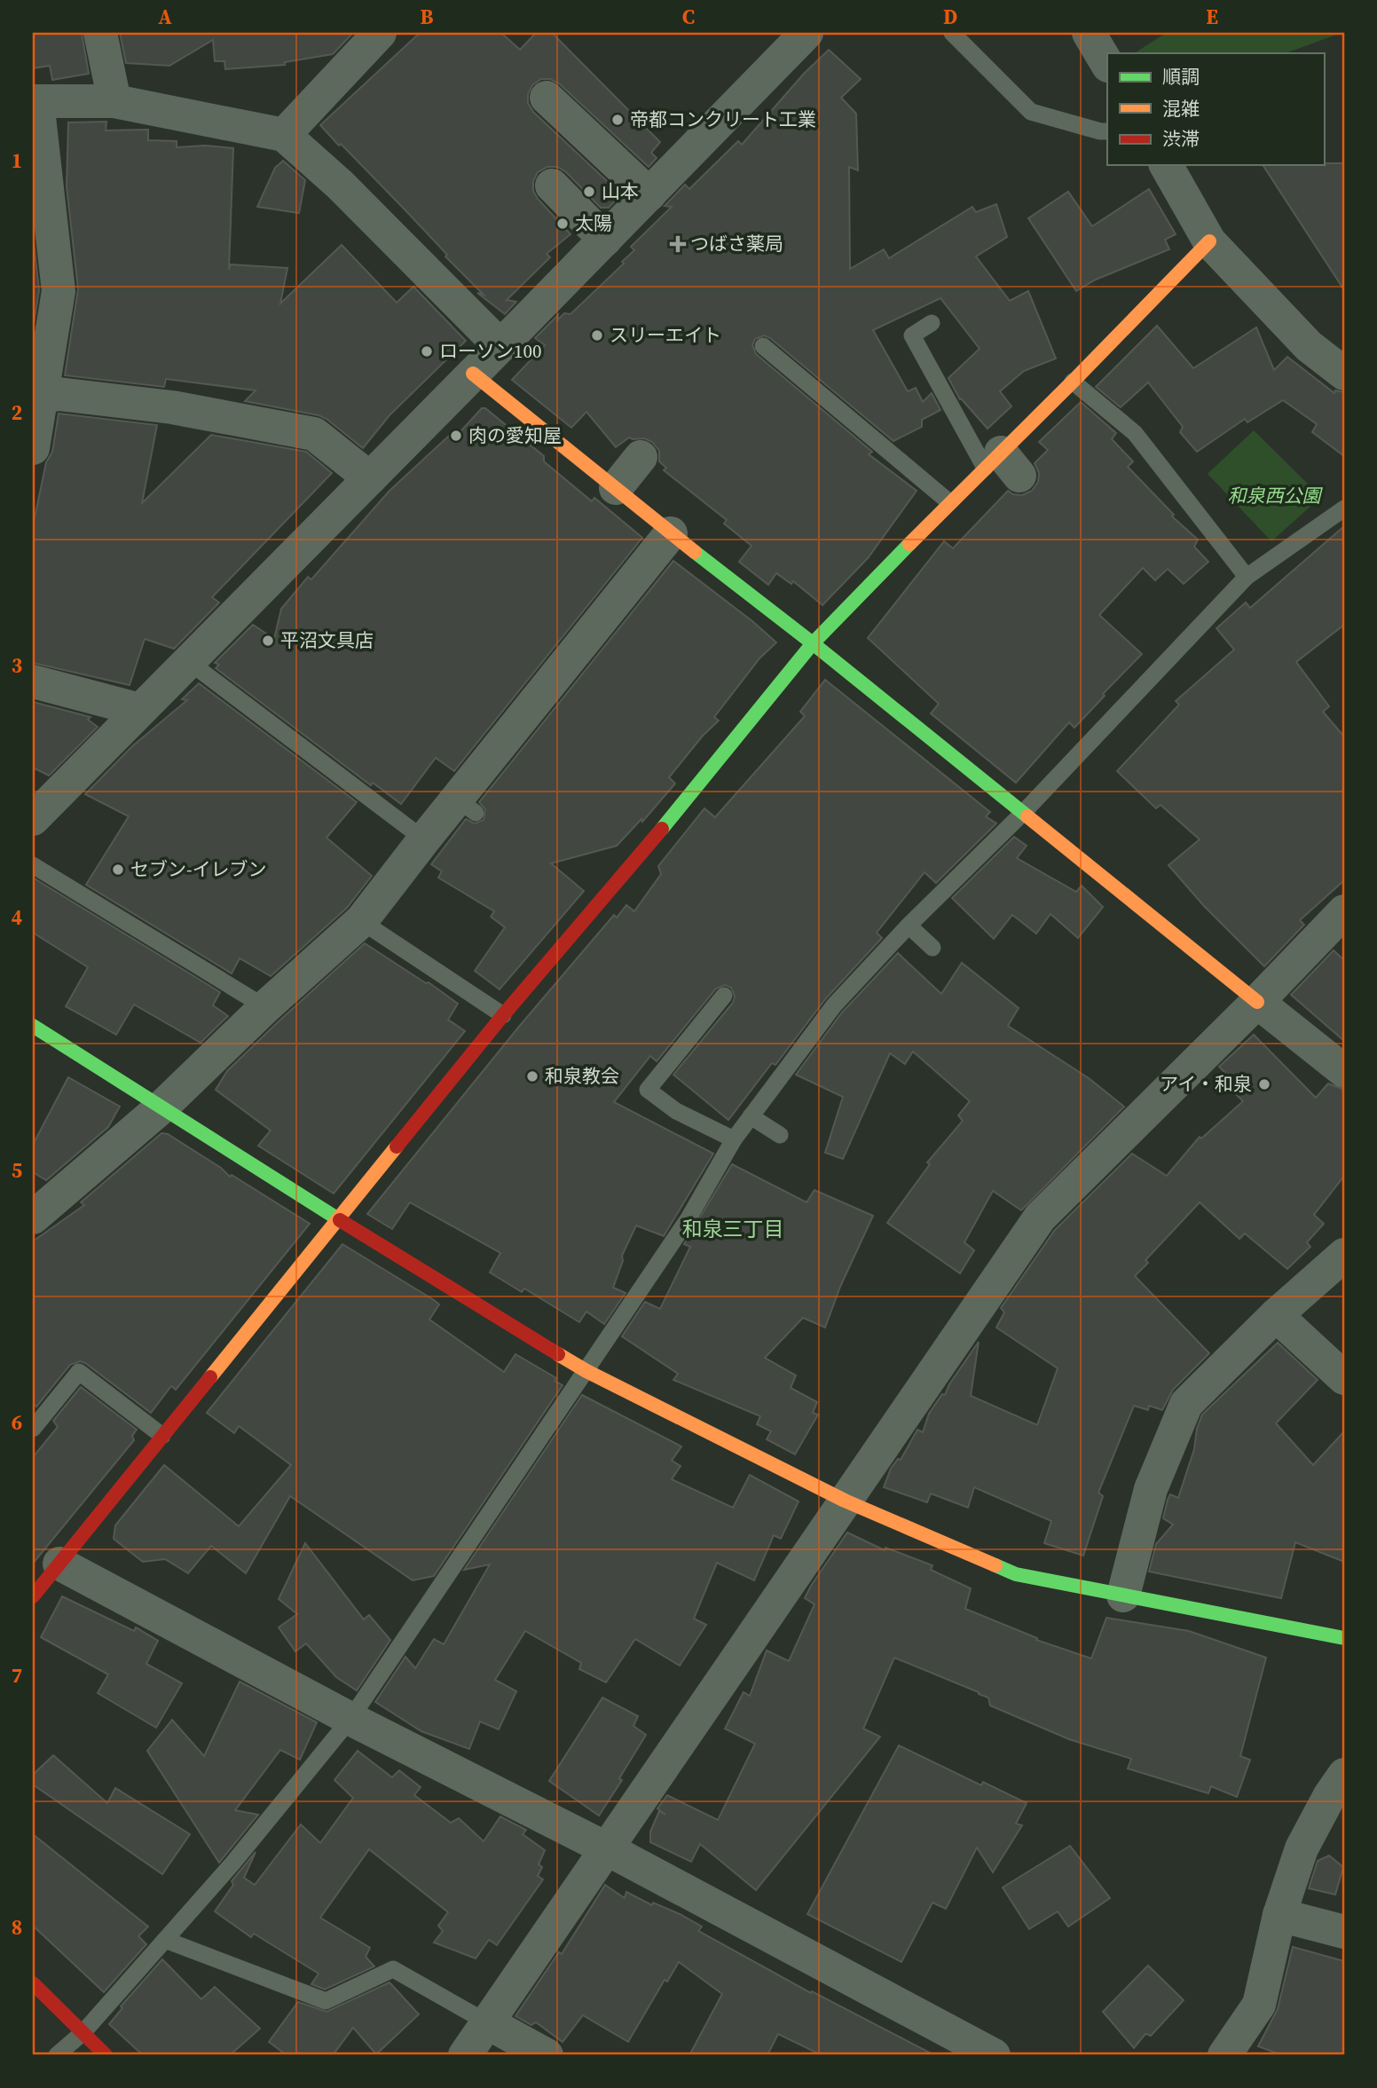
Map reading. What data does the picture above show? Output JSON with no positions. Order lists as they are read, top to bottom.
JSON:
{
  "districts": ["和泉三丁目"],
  "parks": ["和泉西公園"],
  "places": {
    "other": [
      "帝都コンクリート工業",
      "山本",
      "太陽",
      "スリーエイト",
      "ローソン100",
      "肉の愛知屋",
      "平沼文具店",
      "セブン-イレブン",
      "和泉教会",
      "アイ・和泉"
    ],
    "health": ["つばさ薬局"]
  },
  "legend": ["順調", "混雑", "渋滞"],
  "grid": {
    "columns": [
      "A",
      "B",
      "C",
      "D",
      "E"
    ],
    "rows": [
      "1",
      "2",
      "3",
      "4",
      "5",
      "6",
      "7",
      "8"
    ]
  }
}
